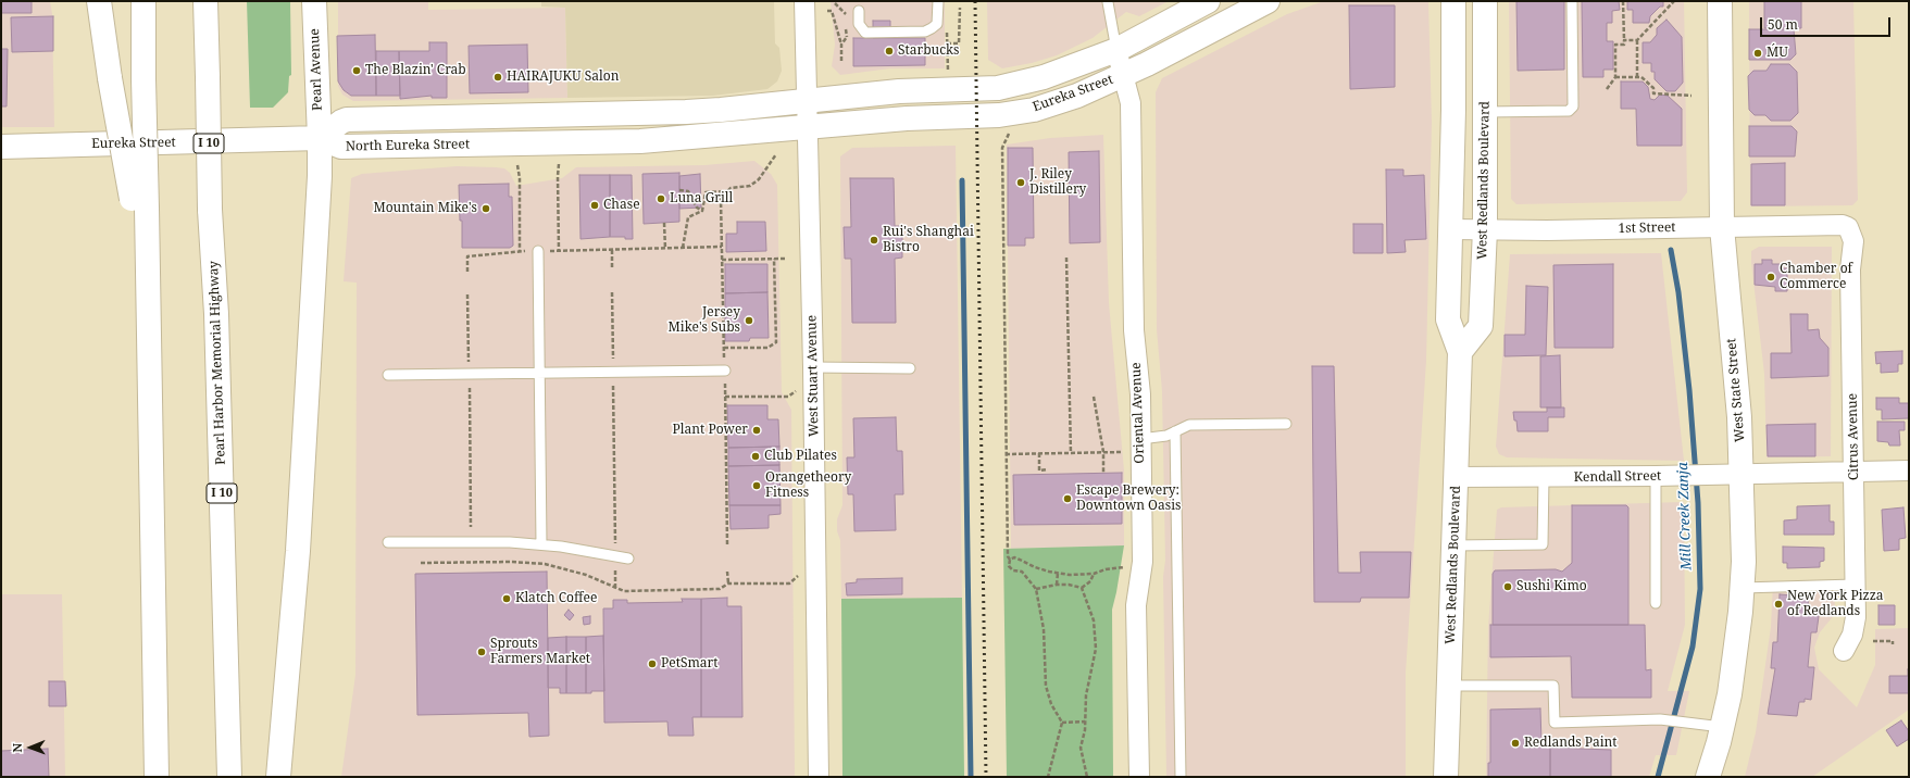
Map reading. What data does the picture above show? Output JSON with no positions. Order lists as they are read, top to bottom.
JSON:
{
  "streets": {
    "main road": [
      "Pearl Avenue",
      "Eureka Street",
      "I 10",
      "North Eureka Street",
      "West Redlands Boulevard",
      "Pearl Harbor Memorial Highway",
      "West State Street"
    ],
    "street": [
      "1st Street",
      "West Stuart Avenue",
      "Oriental Avenue",
      "Citrus Avenue",
      "Kendall Street"
    ]
  },
  "crossings": [
    ["Pearl Avenue", "Eureka Street"],
    ["Pearl Avenue", "North Eureka Street"],
    ["Eureka Street", "North Eureka Street"],
    ["Eureka Street", "West Stuart Avenue"],
    ["Eureka Street", "Oriental Avenue"],
    ["North Eureka Street", "West Stuart Avenue"],
    ["West Redlands Boulevard", "1st Street"],
    ["West Redlands Boulevard", "Kendall Street"],
    ["1st Street", "West State Street"],
    ["1st Street", "Citrus Avenue"],
    ["West State Street", "Kendall Street"],
    ["Citrus Avenue", "Kendall Street"]
  ],
  "water": ["Mill Creek Zanja"],
  "places": [
    "Starbucks",
    "ḾU",
    "The Blazin' Crab",
    "HAIRAJUKU Salon",
    "J. Riley Distillery",
    "Luna Grill",
    "Chase",
    "Mountain Mike's",
    "Rui's Shanghai Bistro",
    "Chamber of Commerce",
    "Jersey Mike's Subs",
    "Plant Power",
    "Club Pilates",
    "Orangetheory Fitness",
    "Escape Brewery: Downtown Oasis",
    "Sushi Kimo",
    "Klatch Coffee",
    "New York Pizza of Redlands",
    "Sprouts Farmers Market",
    "PetSmart",
    "Redlands Paint"
  ],
  "scale_bar": "50 m",
  "north": "left"
}
